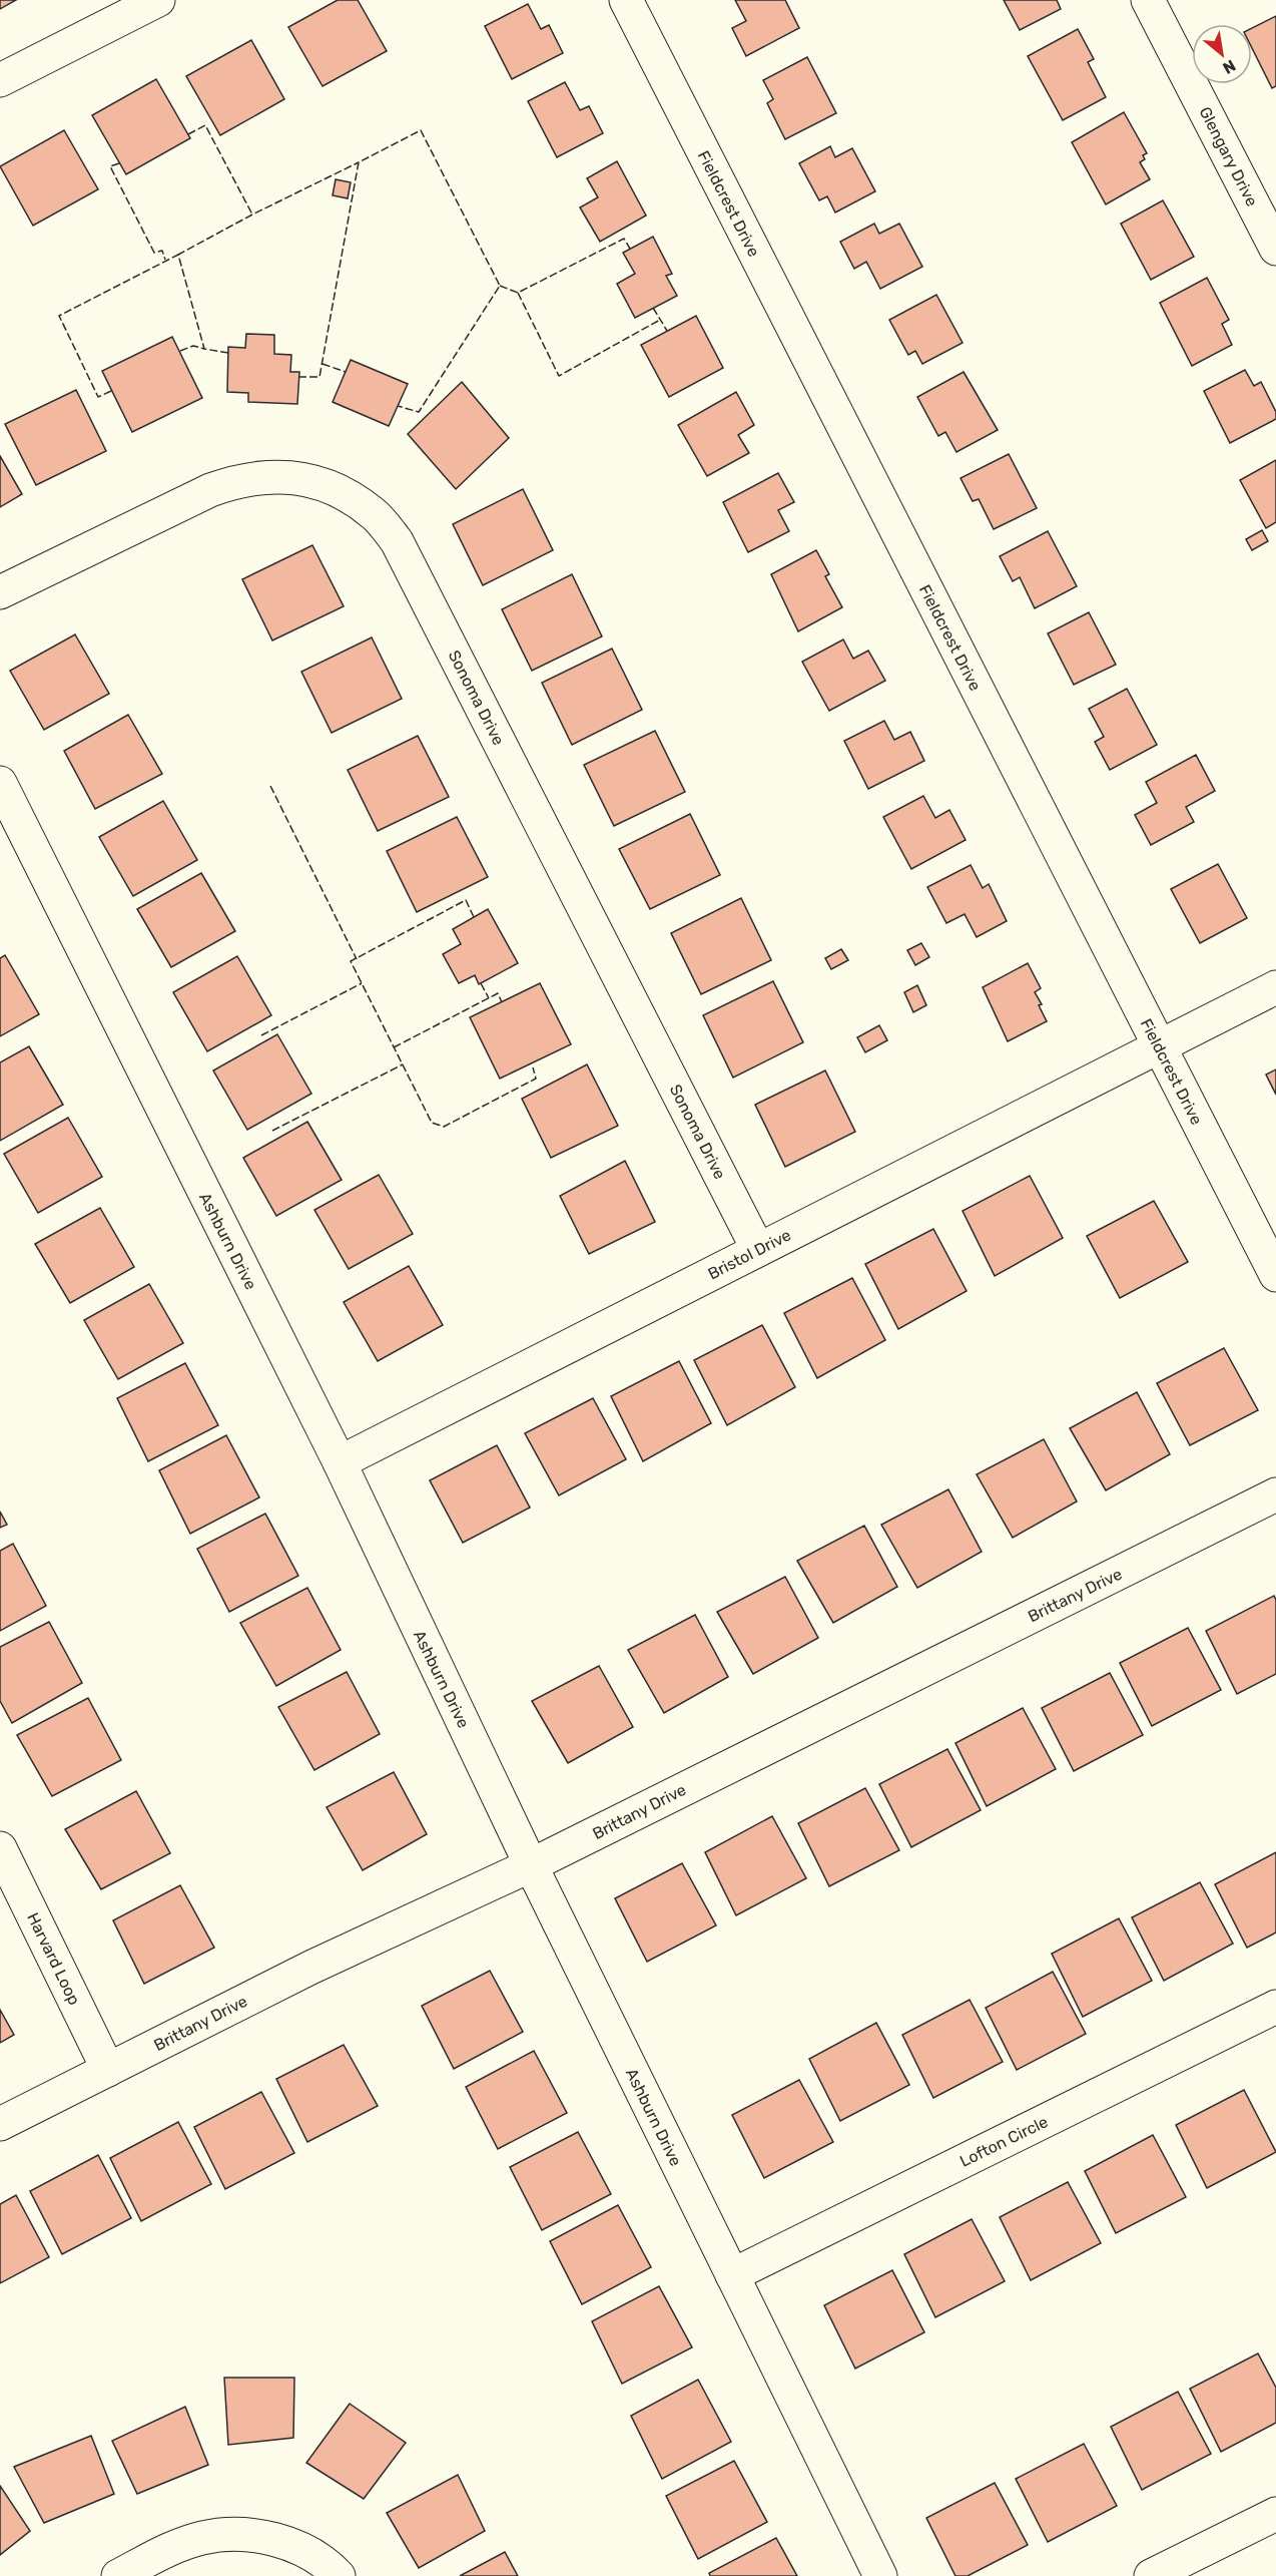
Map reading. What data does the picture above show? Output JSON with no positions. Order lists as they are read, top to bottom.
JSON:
{
  "streets": {
    "street": [
      "Glengary Drive",
      "Fieldcrest Drive",
      "Sonoma Drive",
      "Ashburn Drive",
      "Bristol Drive",
      "Brittany Drive",
      "Harvard Loop",
      "Lofton Circle"
    ]
  },
  "crossings": [
    ["Fieldcrest Drive", "Bristol Drive"],
    ["Sonoma Drive", "Bristol Drive"],
    ["Ashburn Drive", "Bristol Drive"],
    ["Ashburn Drive", "Brittany Drive"],
    ["Ashburn Drive", "Lofton Circle"],
    ["Brittany Drive", "Harvard Loop"]
  ],
  "north": "bottom right"
}
